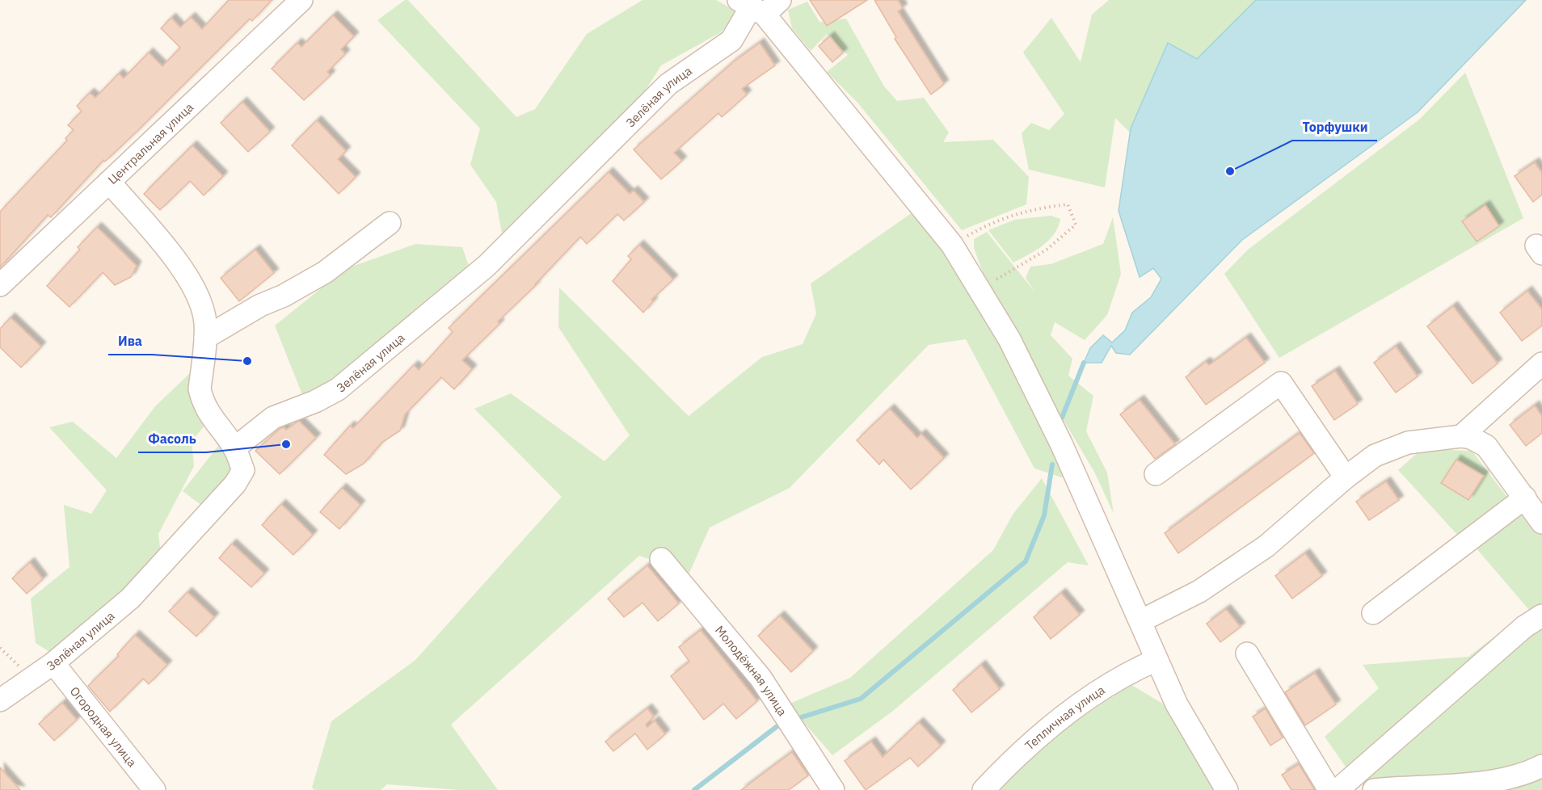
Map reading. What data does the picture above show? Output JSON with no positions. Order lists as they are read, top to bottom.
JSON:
{
  "streets": {
    "street": [
      "Зелёная улица",
      "Центральная улица",
      "Молодёжная улица",
      "Тепличная улица",
      "Огородная улица"
    ]
  },
  "crossings": [
    ["Зелёная улица", "Огородная улица"]
  ],
  "places": ["Торфушки", "Ива", "Фасоль"]
}
